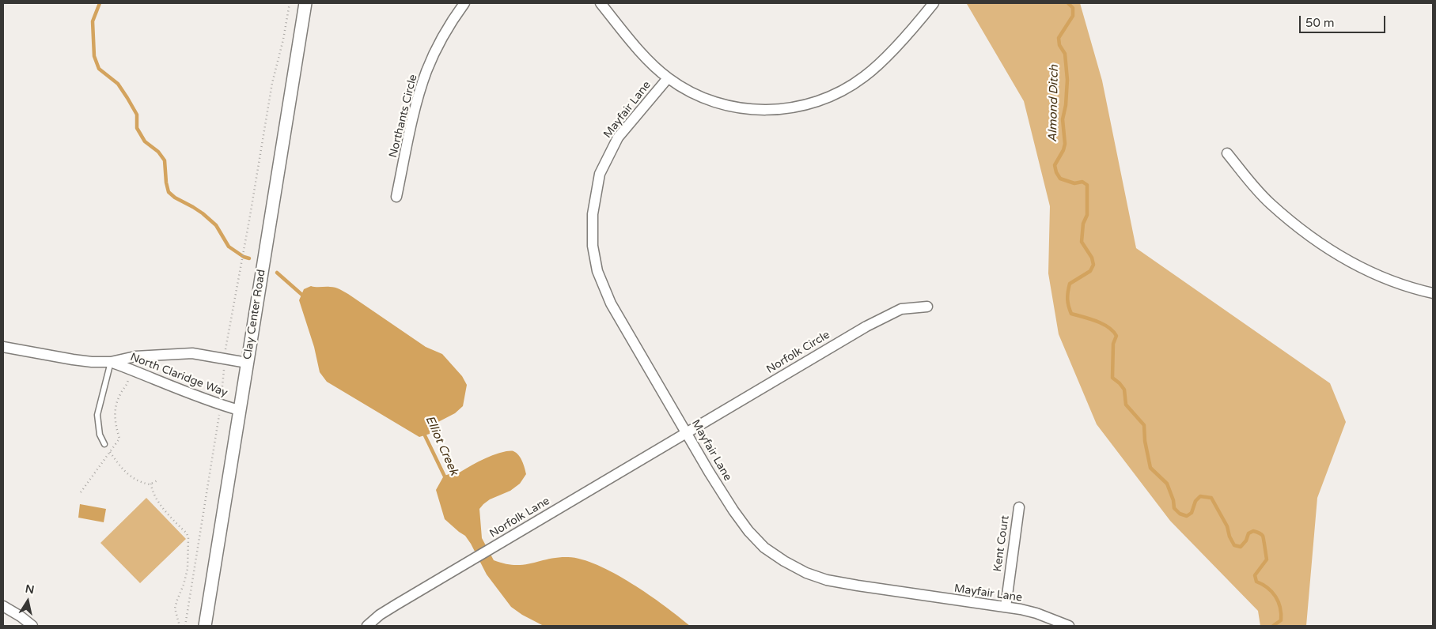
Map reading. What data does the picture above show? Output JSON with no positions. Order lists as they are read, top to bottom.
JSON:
{
  "streets": {
    "street": [
      "Mayfair Lane",
      "Northants Circle",
      "Clay Center Road",
      "Norfolk Circle",
      "North Claridge Way",
      "Norfolk Lane",
      "Kent Court"
    ]
  },
  "crossings": [
    ["Mayfair Lane", "Norfolk Circle"],
    ["Mayfair Lane", "Norfolk Lane"],
    ["Mayfair Lane", "Kent Court"],
    ["Clay Center Road", "North Claridge Way"],
    ["Norfolk Circle", "Norfolk Lane"]
  ],
  "water": ["Almond Ditch", "Elliot Creek"],
  "scale_bar": "50 m",
  "north": "top"
}
